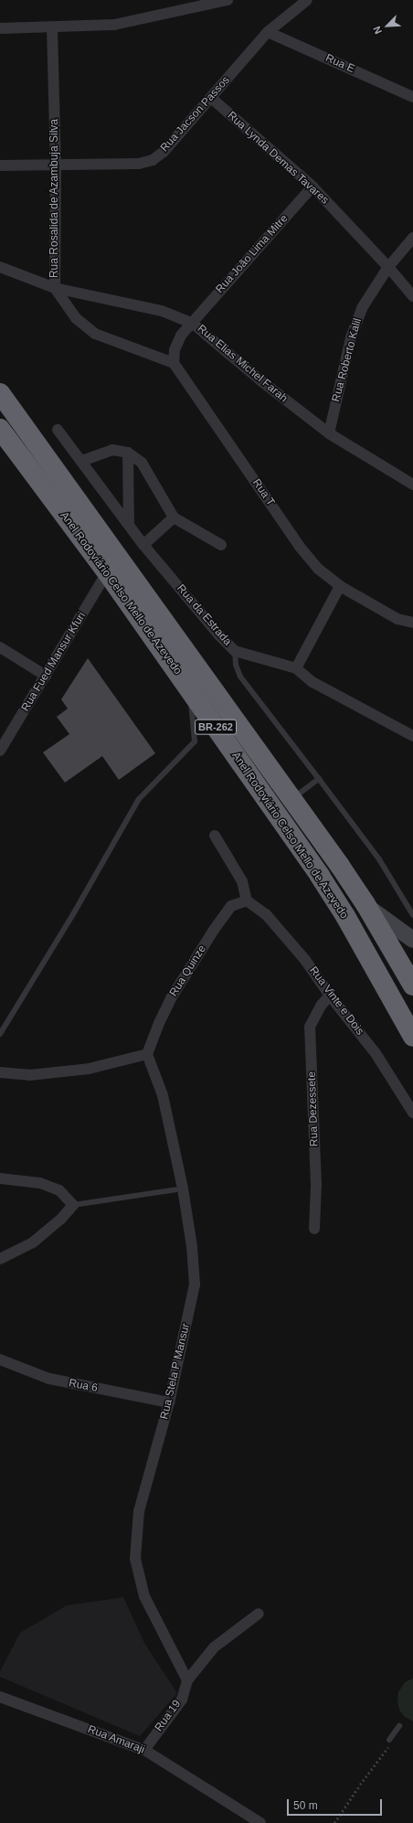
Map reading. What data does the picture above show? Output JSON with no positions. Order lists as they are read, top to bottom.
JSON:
{
  "streets": {
    "highway": ["Anel Rodoviário Celso Mello de Azevedo", "BR-262"],
    "street": [
      "Rua E",
      "Rua Jacson Passos",
      "Rua Lynda Demas Tavares",
      "Rua Rosalida de Azambuja Silva",
      "Rua João Lima Mitre",
      "Rua Roberto Kalil",
      "Rua Elias Michel Farah",
      "Rua T",
      "Rua da Estrada",
      "Rua Fued Mansur Kfuri",
      "Rua Quinze",
      "Rua Vinte e Dois",
      "Rua Dezessete",
      "Rua Stela P Mansur",
      "Rua 6",
      "Rua 19",
      "Rua Amaraji"
    ]
  },
  "crossings": [
    ["Rua E", "Rua Jacson Passos"],
    ["Rua Jacson Passos", "Rua Lynda Demas Tavares"],
    ["Rua Jacson Passos", "Rua Rosalida de Azambuja Silva"],
    ["Rua Lynda Demas Tavares", "Rua João Lima Mitre"],
    ["Rua Lynda Demas Tavares", "Rua Roberto Kalil"],
    ["Rua Rosalida de Azambuja Silva", "Rua Elias Michel Farah"],
    ["Rua Rosalida de Azambuja Silva", "Rua T"],
    ["Rua João Lima Mitre", "Rua Elias Michel Farah"],
    ["Rua Roberto Kalil", "Rua Elias Michel Farah"],
    ["Anel Rodoviário Celso Mello de Azevedo", "Rua Fued Mansur Kfuri"],
    ["Rua Quinze", "Rua Vinte e Dois"],
    ["Rua Quinze", "Rua Stela P Mansur"],
    ["Rua Vinte e Dois", "Rua Dezessete"],
    ["Rua Stela P Mansur", "Rua 6"],
    ["Rua Stela P Mansur", "Rua 19"],
    ["Rua 19", "Rua Amaraji"]
  ],
  "scale_bar": "50 m",
  "north": "bottom left"
}
